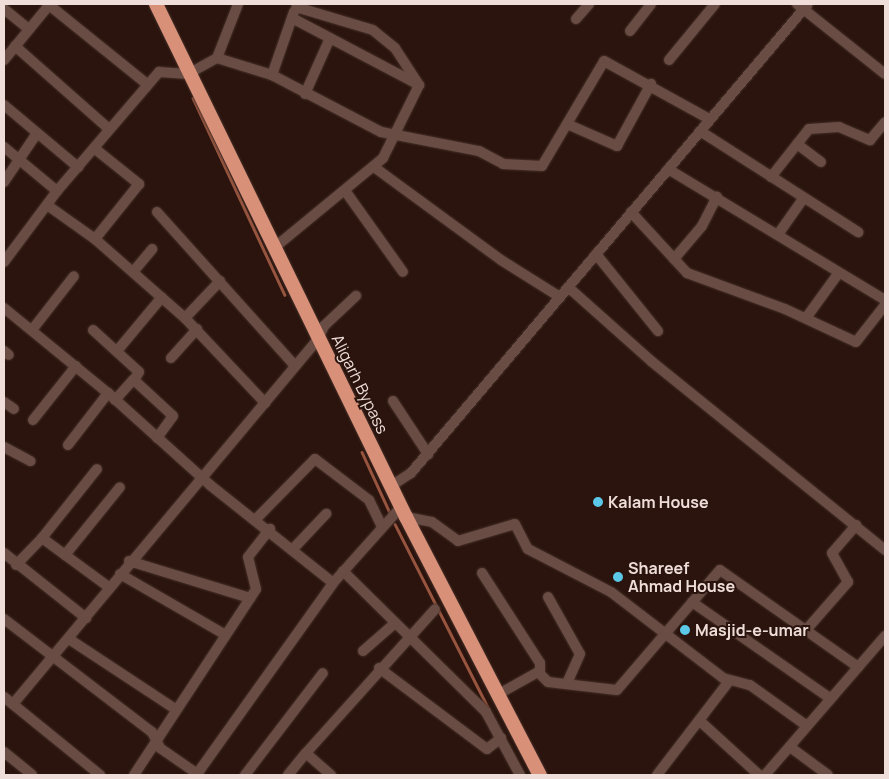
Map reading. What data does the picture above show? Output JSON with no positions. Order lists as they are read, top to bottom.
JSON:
{
  "streets": {
    "highway": ["Aligarh Bypass"]
  },
  "places": ["Kalam House", "Shareef Ahmad House", "Masjid-e-umar"]
}
